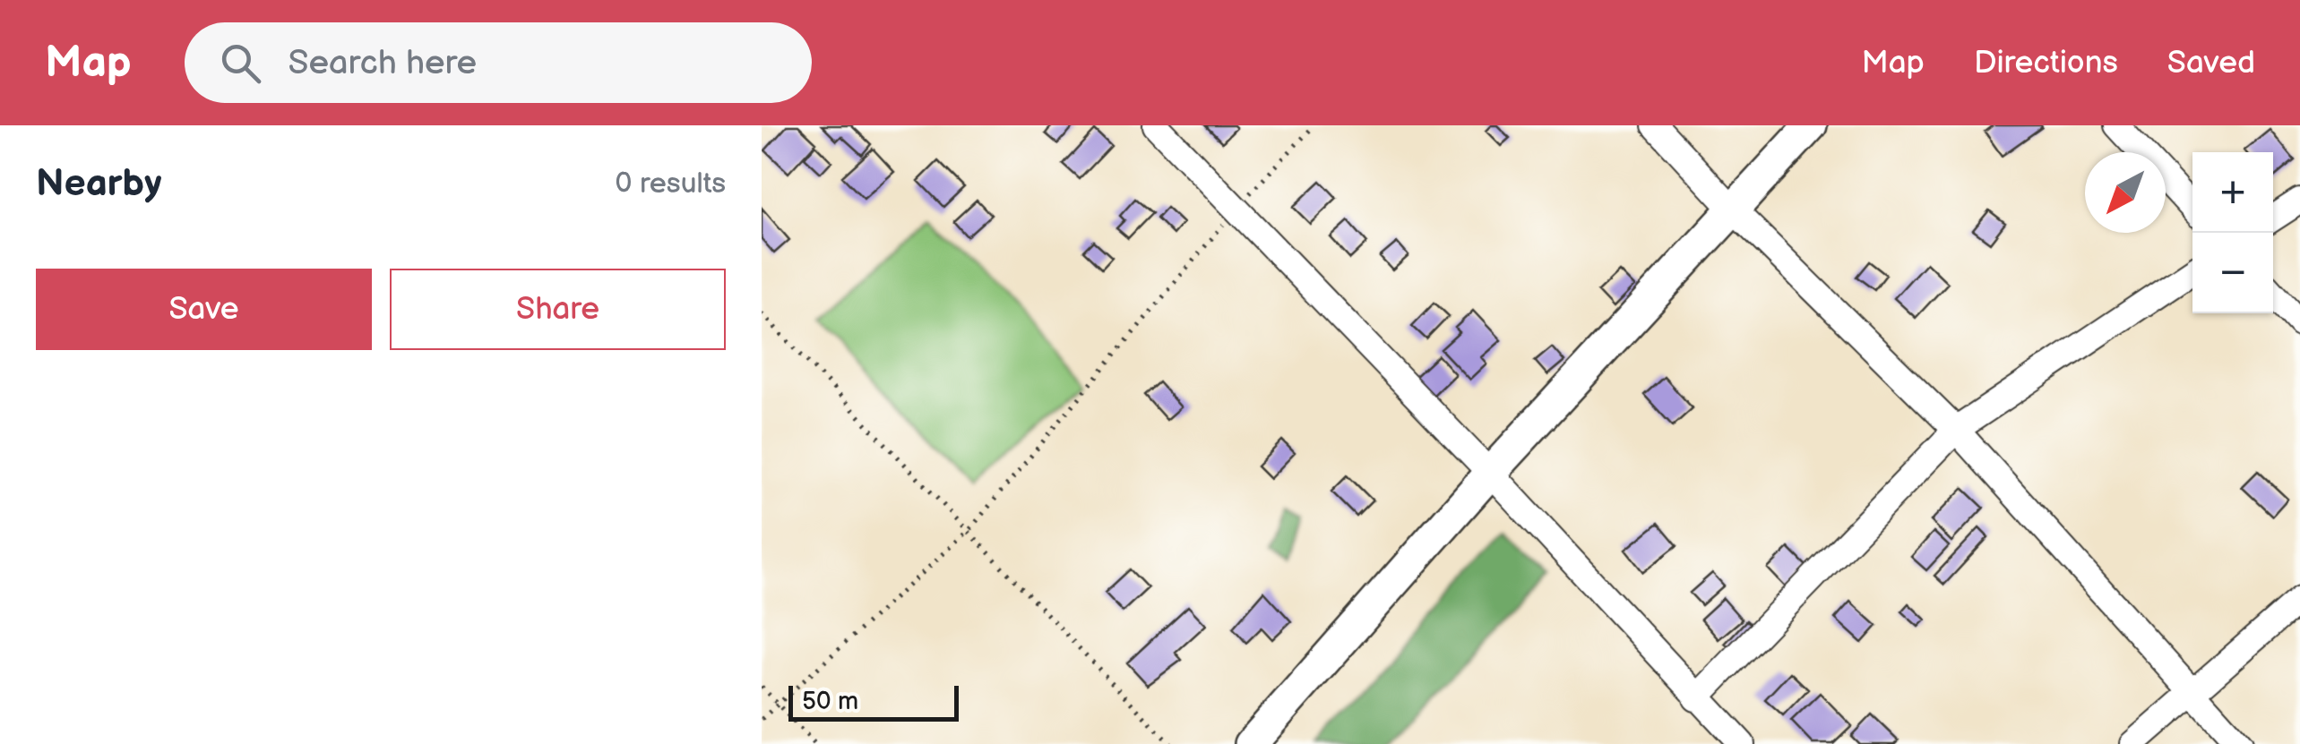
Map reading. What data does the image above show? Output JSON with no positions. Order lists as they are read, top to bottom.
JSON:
{
  "scale_bar": "50 m",
  "north": "bottom left",
  "page": {
    "header": "Map",
    "search": "Search here",
    "nav": ["Map", "Directions", "Saved"],
    "heading": ["Nearby", "0 results"],
    "map_buttons": ["+", "−"],
    "buttons": ["Save", "Share"],
    "scale": "50 m"
  }
}
